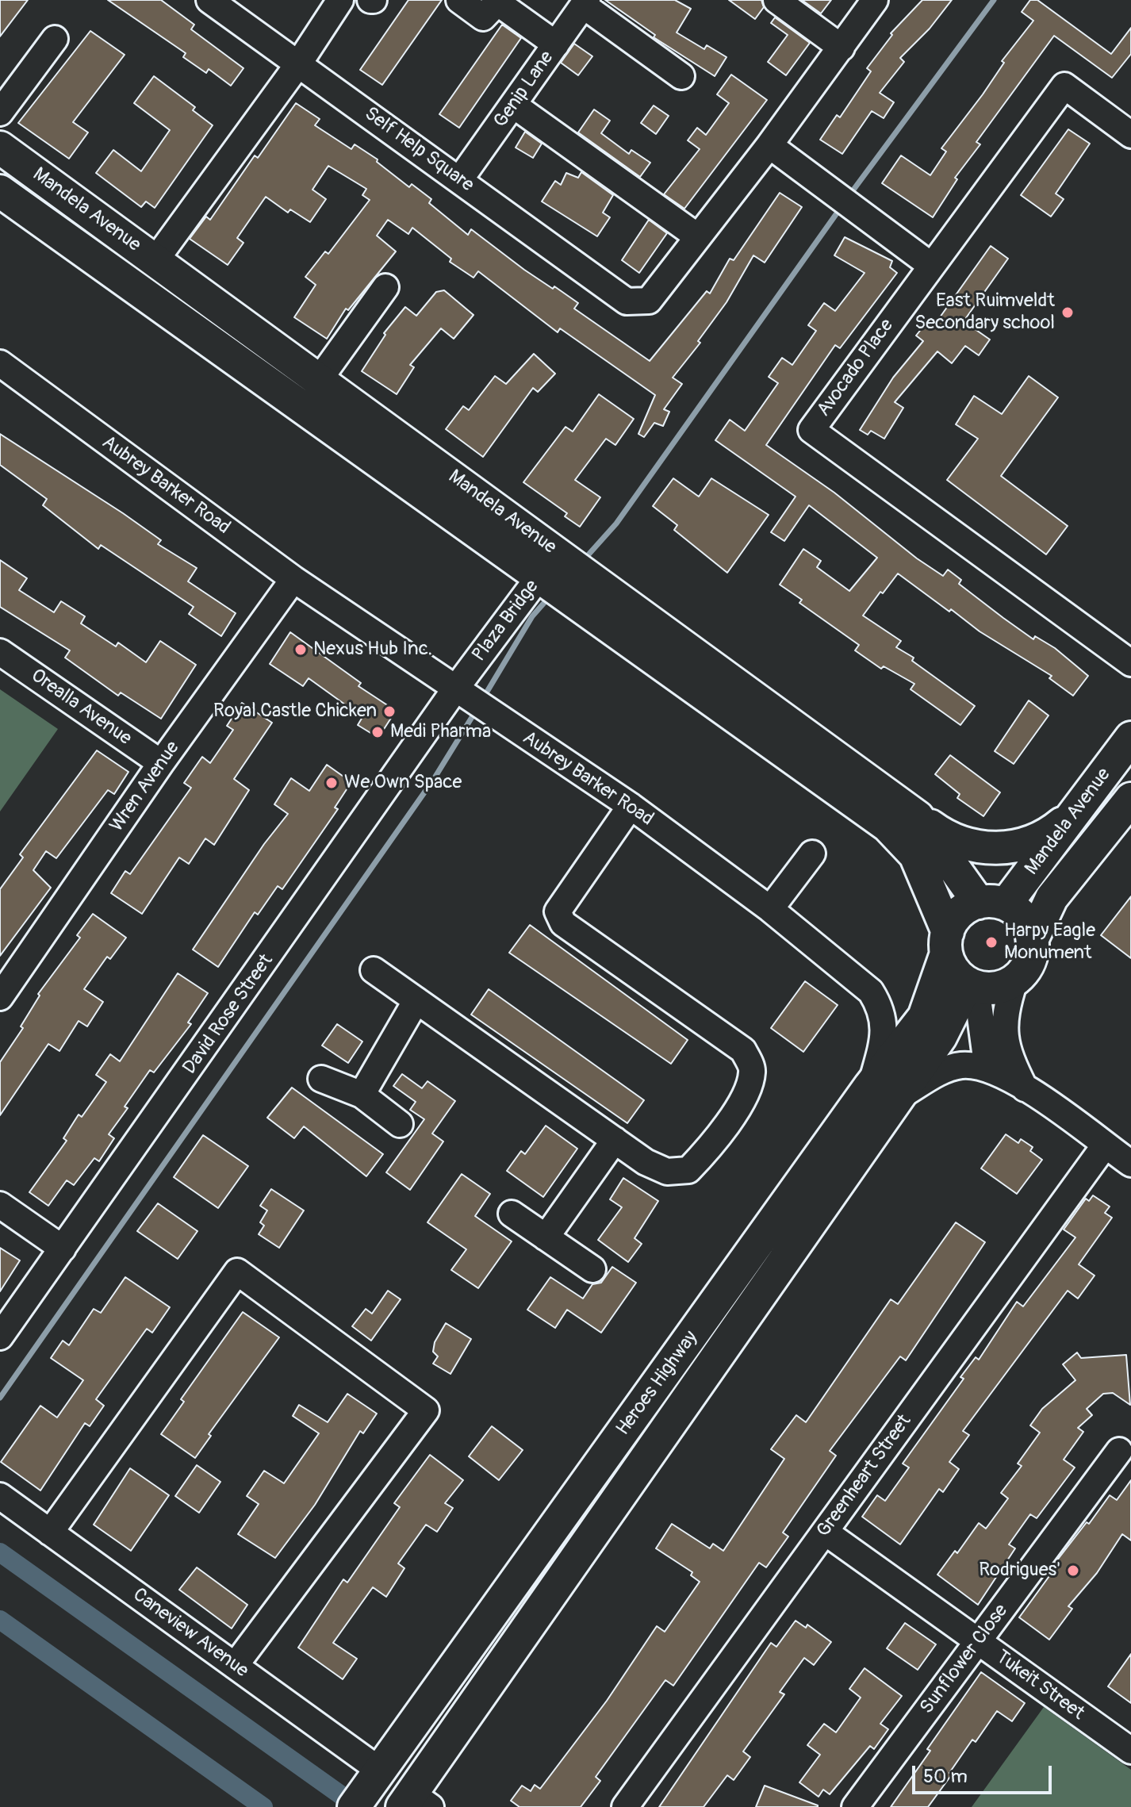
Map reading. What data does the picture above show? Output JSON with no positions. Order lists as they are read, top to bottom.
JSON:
{
  "streets": {
    "main road": ["Mandela Avenue", "Heroes Highway"],
    "street": [
      "Genip Lane",
      "Self Help Square",
      "Avocado Place",
      "Aubrey Barker Road",
      "Plaza Bridge",
      "Orealla Avenue",
      "Wren Avenue",
      "David Rose Street",
      "Greenheart Street",
      "Caneview Avenue",
      "Sunflower Close",
      "Tukeit Street"
    ]
  },
  "crossings": [
    ["Genip Lane", "Self Help Square"],
    ["Mandela Avenue", "Plaza Bridge"],
    ["Mandela Avenue", "Heroes Highway"],
    ["Aubrey Barker Road", "Plaza Bridge"],
    ["Aubrey Barker Road", "Wren Avenue"],
    ["Aubrey Barker Road", "David Rose Street"],
    ["Aubrey Barker Road", "Heroes Highway"],
    ["Plaza Bridge", "David Rose Street"],
    ["Orealla Avenue", "Wren Avenue"],
    ["Heroes Highway", "Caneview Avenue"],
    ["Greenheart Street", "Tukeit Street"],
    ["Sunflower Close", "Tukeit Street"]
  ],
  "places": [
    "East Ruimveldt Secondary school",
    "Nexus Hub Inc.",
    "Royal Castle Chicken",
    "Medi Pharma",
    "We Own Space",
    "Harpy Eagle Monument",
    "Rodrigues'"
  ],
  "scale_bar": "50 m"
}
